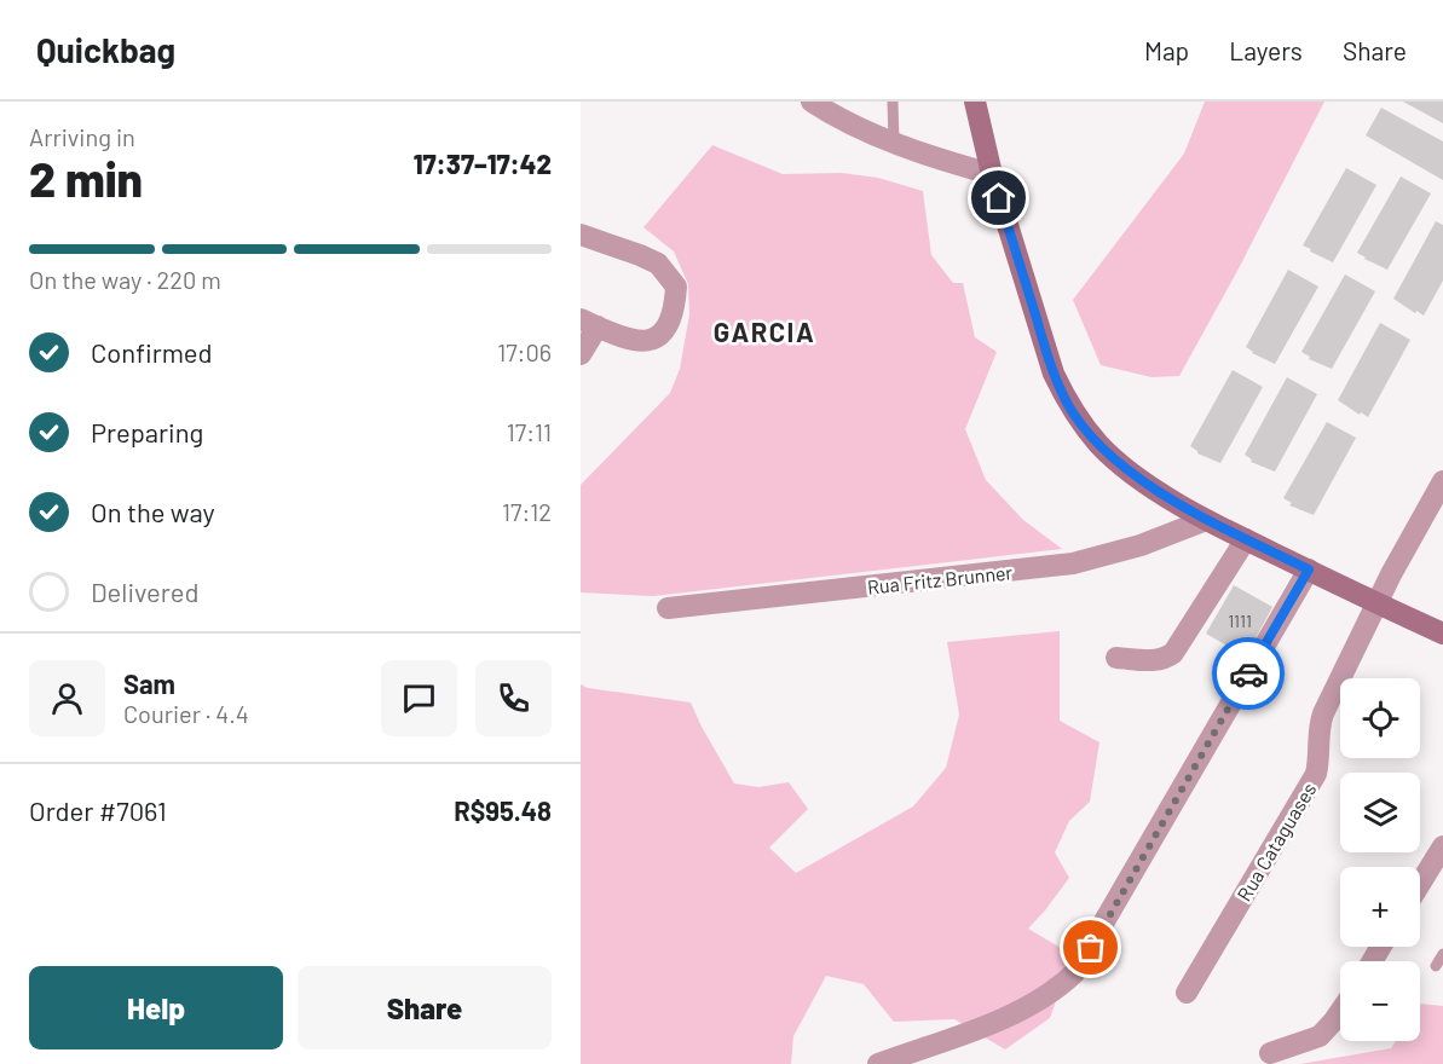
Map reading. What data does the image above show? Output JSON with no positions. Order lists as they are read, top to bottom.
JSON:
{
  "streets": {
    "street": ["Rua Fritz Brunner", "Rua Cataguases"]
  },
  "districts": ["GARCIA"],
  "house_numbers": ["1111"],
  "page": {
    "header": "Quickbag",
    "nav": ["Map", "Layers", "Share"],
    "heading": ["2 min", "Arriving in", "17:37–17:42"],
    "panel": [
      "Sam",
      "Courier · 4.4",
      "Order #7061",
      "R$95.48"
    ],
    "bar": "On the way · 220 m",
    "list": [
      ["Confirmed", "17:06"],
      ["Preparing", "17:11"],
      ["On the way", "17:12"],
      "Delivered"
    ],
    "map_buttons": ["+", "−"],
    "buttons": ["Help", "Share"]
  }
}
